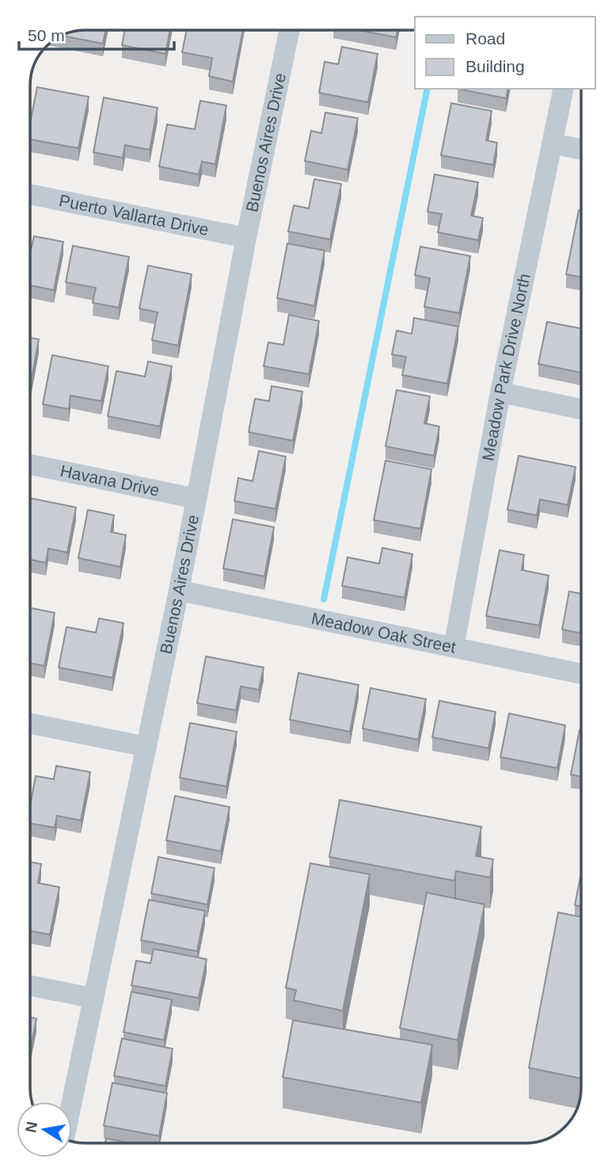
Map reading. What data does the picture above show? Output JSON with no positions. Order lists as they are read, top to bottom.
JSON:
{
  "streets": {
    "street": [
      "Buenos Aires Drive",
      "Puerto Vallarta Drive",
      "Meadow Park Drive North",
      "Havana Drive",
      "Meadow Oak Street"
    ]
  },
  "crossings": [
    ["Buenos Aires Drive", "Puerto Vallarta Drive"],
    ["Buenos Aires Drive", "Havana Drive"],
    ["Buenos Aires Drive", "Meadow Oak Street"],
    ["Meadow Park Drive North", "Meadow Oak Street"]
  ],
  "legend": ["Road", "Building"],
  "scale_bar": "50 m",
  "north": "left"
}
